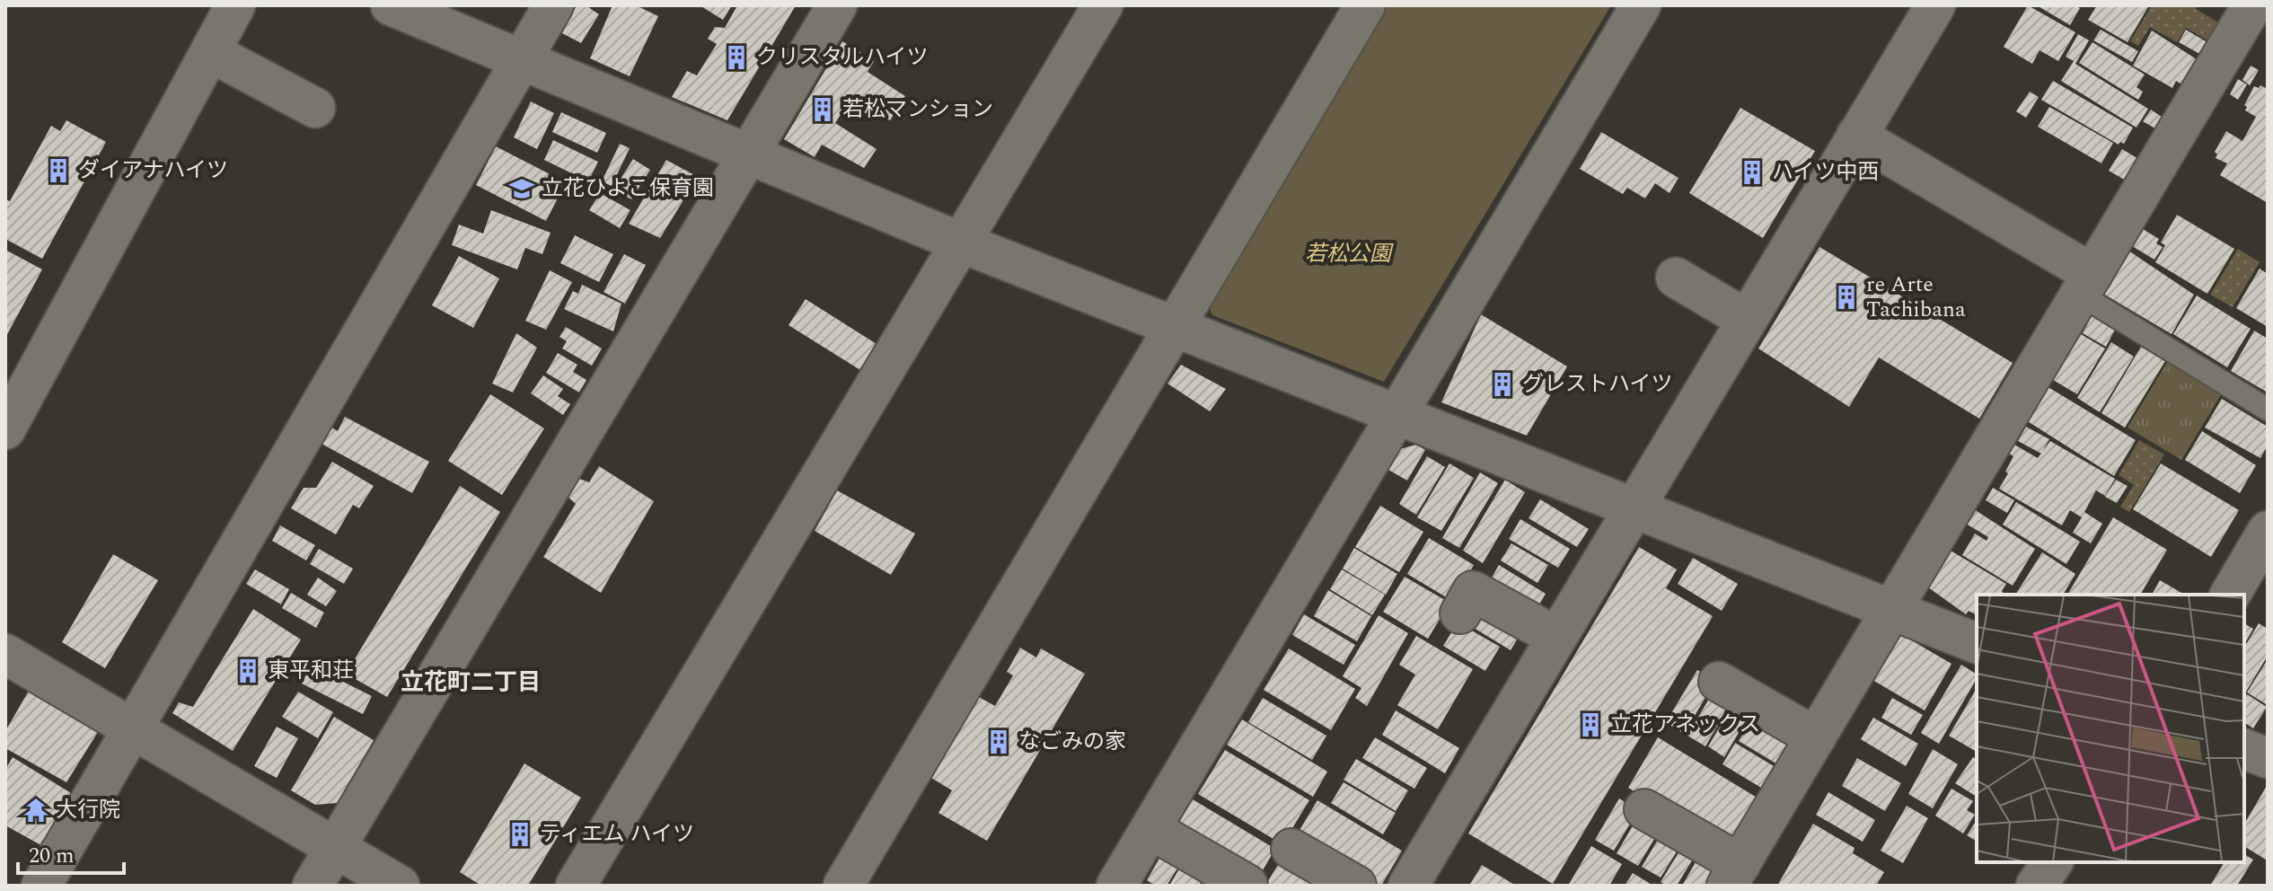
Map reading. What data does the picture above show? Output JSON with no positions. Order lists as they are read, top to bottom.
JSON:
{
  "districts": ["立花町二丁目"],
  "parks": ["若松公園"],
  "places": {
    "building": [
      "クリスタルハイツ",
      "若松マンション",
      "ダイアナハイツ",
      "ハイツ中西",
      "re Arte Tachibana",
      "グレストハイツ",
      "東平和荘",
      "立花アネックス",
      "なごみの家",
      "ティエム ハイツ"
    ],
    "school or university": ["立花ひよこ保育園"],
    "temple": ["大行院"]
  },
  "scale_bar": "20 m"
}
